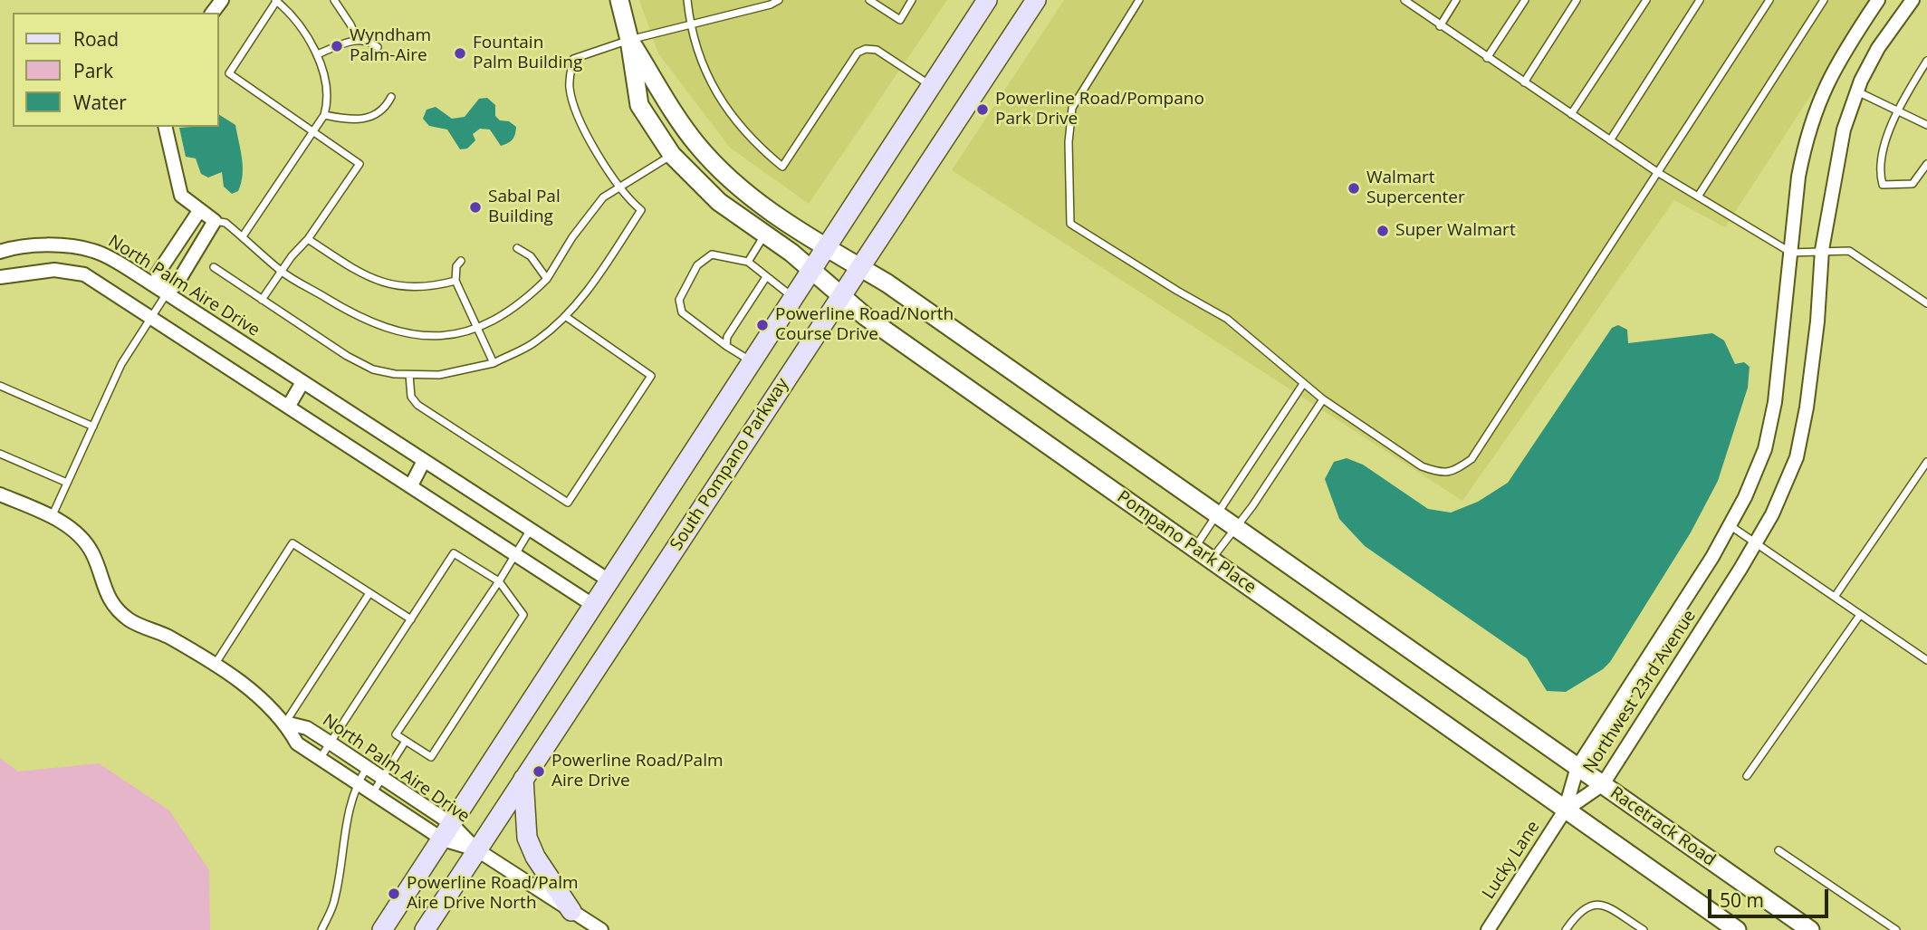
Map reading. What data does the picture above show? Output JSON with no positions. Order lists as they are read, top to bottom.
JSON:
{
  "streets": {
    "main road": ["South Pompano Parkway"],
    "street": [
      "North Palm Aire Drive",
      "Pompano Park Place",
      "Northwest 23rd Avenue",
      "Racetrack Road",
      "Lucky Lane"
    ]
  },
  "crossings": [
    ["North Palm Aire Drive", "South Pompano Parkway"],
    ["South Pompano Parkway", "Pompano Park Place"],
    ["Pompano Park Place", "Northwest 23rd Avenue"],
    ["Pompano Park Place", "Lucky Lane"],
    ["Northwest 23rd Avenue", "Racetrack Road"],
    ["Northwest 23rd Avenue", "Lucky Lane"]
  ],
  "places": [
    "Wyndham Palm-Aire",
    "Fountain Palm Building",
    "Powerline Road/Pompano Park Drive",
    "Walmart Supercenter",
    "Sabal Pal Building",
    "Super Walmart",
    "Powerline Road/North Course Drive",
    "Powerline Road/Palm Aire Drive",
    "Powerline Road/Palm Aire Drive North"
  ],
  "legend": ["Road", "Park", "Water"],
  "scale_bar": "50 m"
}
